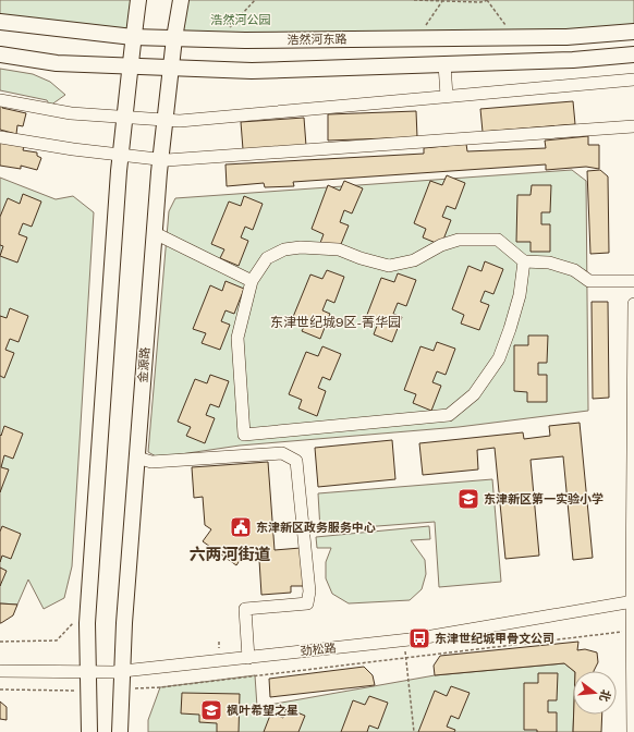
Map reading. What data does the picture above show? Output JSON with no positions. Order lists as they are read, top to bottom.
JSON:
{
  "streets": {
    "main road": ["浩然河东路", "金源路"],
    "street": ["劲松路"]
  },
  "crossings": [
    ["浩然河东路", "金源路"],
    ["金源路", "劲松路"]
  ],
  "districts": ["东津世纪城9区-菁华园", "六两河街道"],
  "parks": ["浩然河公园"],
  "places": {
    "school or university": ["东津新区第一实验小学", "枫叶希望之星"],
    "public building": ["东津新区政务服务中心"],
    "bus stop": ["东津世纪城甲骨文公司"]
  },
  "north": "right"
}
